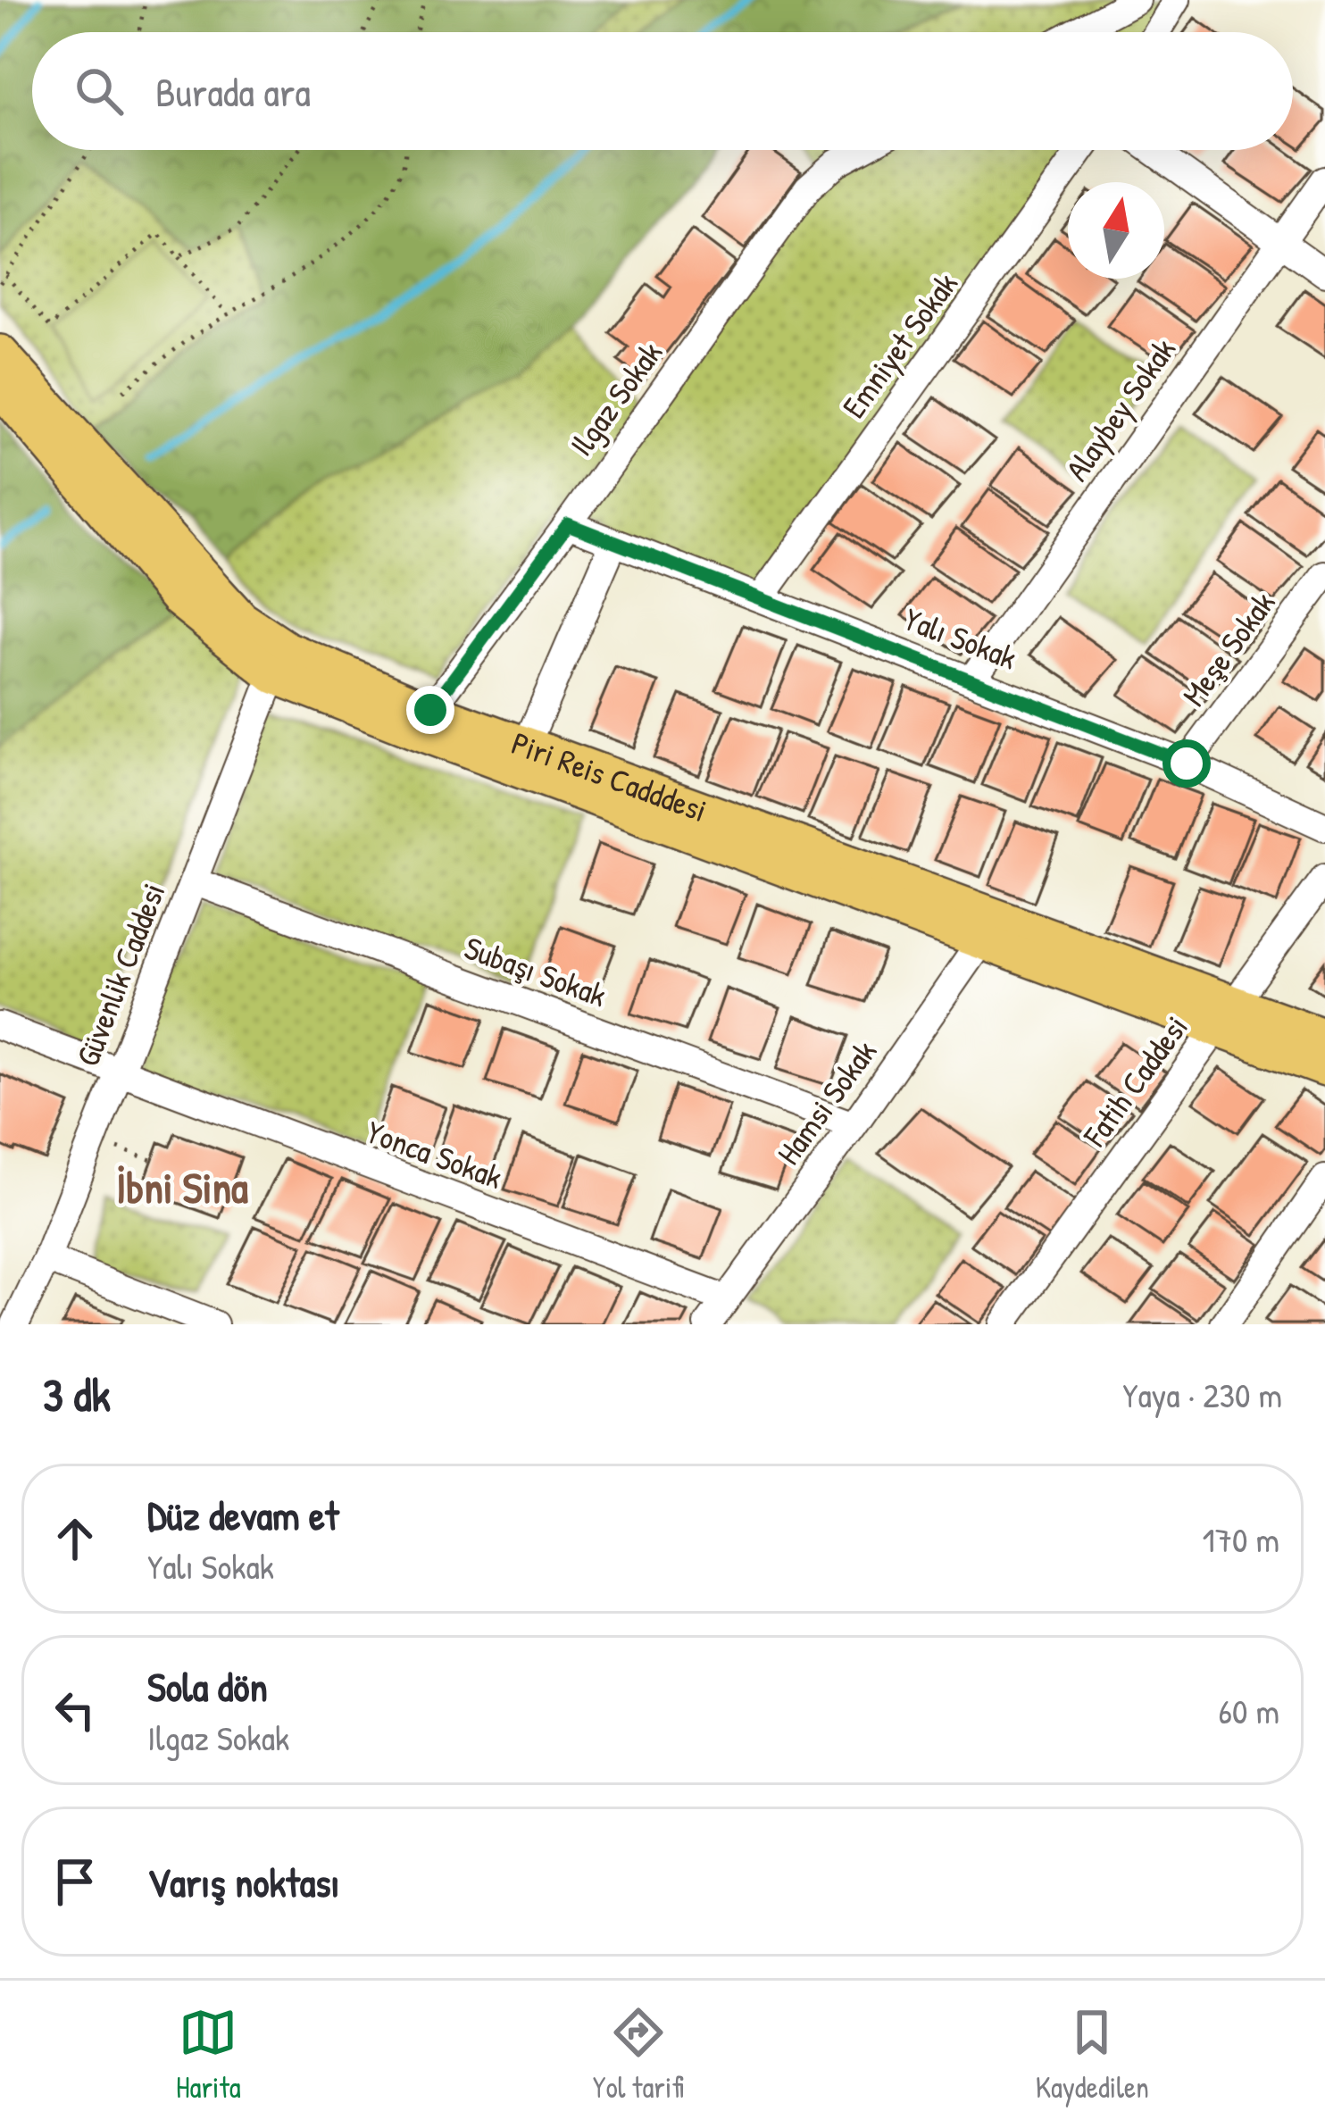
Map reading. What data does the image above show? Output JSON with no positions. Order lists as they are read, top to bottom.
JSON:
{
  "streets": {
    "main road": ["Piri Reis Cadddesi"],
    "street": [
      "Emniyet Sokak",
      "Ilgaz Sokak",
      "Alaybey Sokak",
      "Yalı Sokak",
      "Meşe Sokak",
      "Subaşı Sokak",
      "Güvenlik Caddesi",
      "Fatih Caddesi",
      "Hamsi Sokak",
      "Yonca Sokak"
    ]
  },
  "crossings": [
    ["Emniyet Sokak", "Yalı Sokak"],
    ["Ilgaz Sokak", "Yalı Sokak"],
    ["Ilgaz Sokak", "Piri Reis Cadddesi"],
    ["Alaybey Sokak", "Yalı Sokak"],
    ["Yalı Sokak", "Meşe Sokak"],
    ["Piri Reis Cadddesi", "Güvenlik Caddesi"],
    ["Piri Reis Cadddesi", "Fatih Caddesi"],
    ["Piri Reis Cadddesi", "Hamsi Sokak"],
    ["Subaşı Sokak", "Güvenlik Caddesi"],
    ["Subaşı Sokak", "Hamsi Sokak"],
    ["Güvenlik Caddesi", "Yonca Sokak"],
    ["Hamsi Sokak", "Yonca Sokak"]
  ],
  "districts": ["İbni Sina"],
  "north": "top",
  "page": {
    "search": "Burada ara",
    "heading": ["3 dk", "Yaya · 230 m"],
    "list": [
      ["Düz devam et", "Yalı Sokak", "170 m"],
      ["Sola dön", "Ilgaz Sokak", "60 m"],
      "Varış noktası"
    ],
    "nav": ["Harita", "Yol tarifi", "Kaydedilen"]
  }
}
